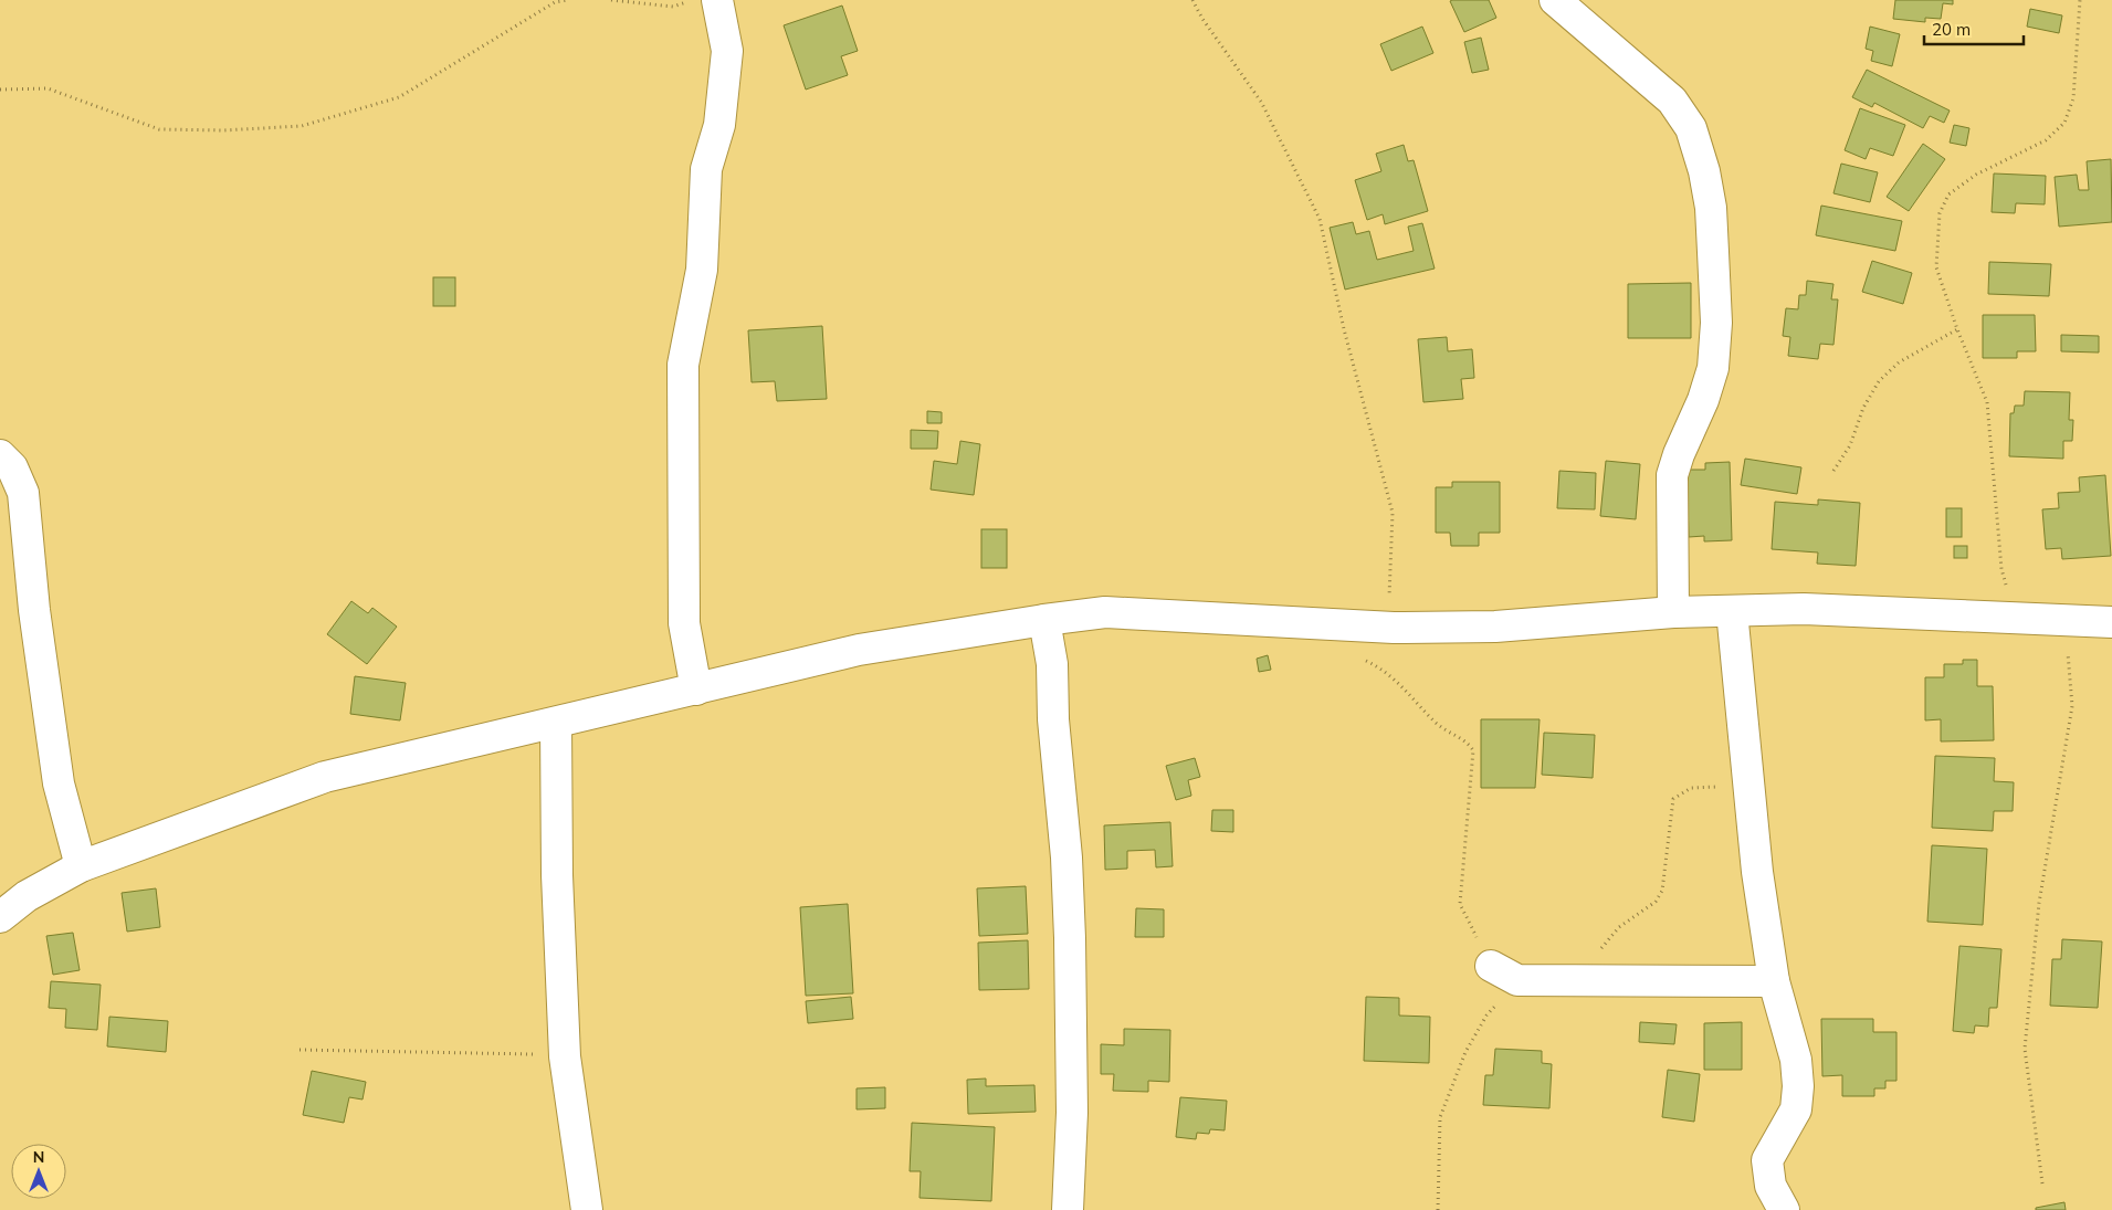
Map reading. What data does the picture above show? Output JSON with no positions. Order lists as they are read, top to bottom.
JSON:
{
  "scale_bar": "20 m",
  "north": "top"
}
